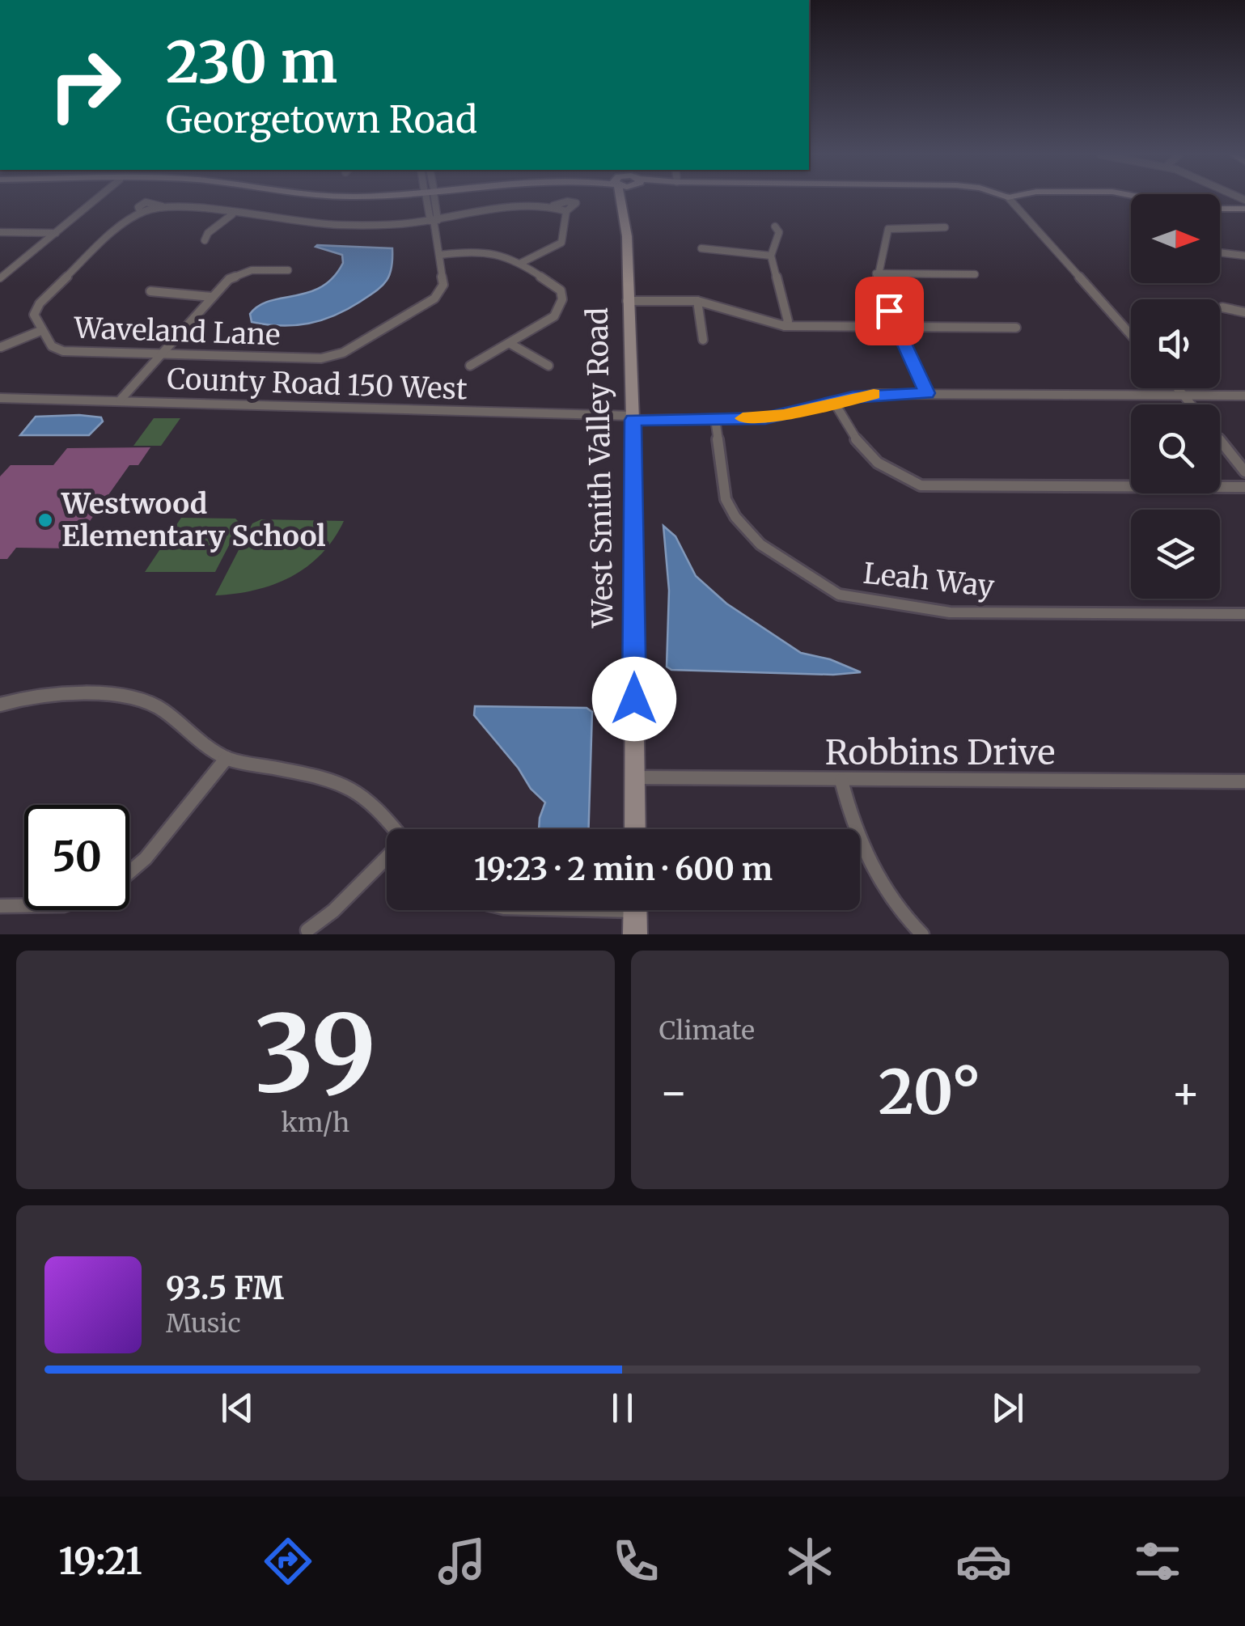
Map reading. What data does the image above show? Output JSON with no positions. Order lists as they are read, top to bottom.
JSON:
{
  "streets": {
    "street": [
      "Waveland Lane",
      "County Road 150 West",
      "West Smith Valley Road",
      "Leah Way",
      "Robbins Drive"
    ]
  },
  "crossings": [
    ["County Road 150 West", "West Smith Valley Road"],
    ["County Road 150 West", "Leah Way"],
    ["West Smith Valley Road", "Robbins Drive"]
  ],
  "places": ["Westwood Elementary School"],
  "north": "right",
  "page": {
    "turn": ["230 m", "Georgetown Road"],
    "limit": "50",
    "trip": "19:23 · 2 min · 600 m",
    "tile": [
      ["39", "km/h"],
      "Climate"
    ],
    "heat": ["−", "20°", "+"],
    "song": ["93.5 FM", "Music"],
    "tabs": "19:21"
  }
}
